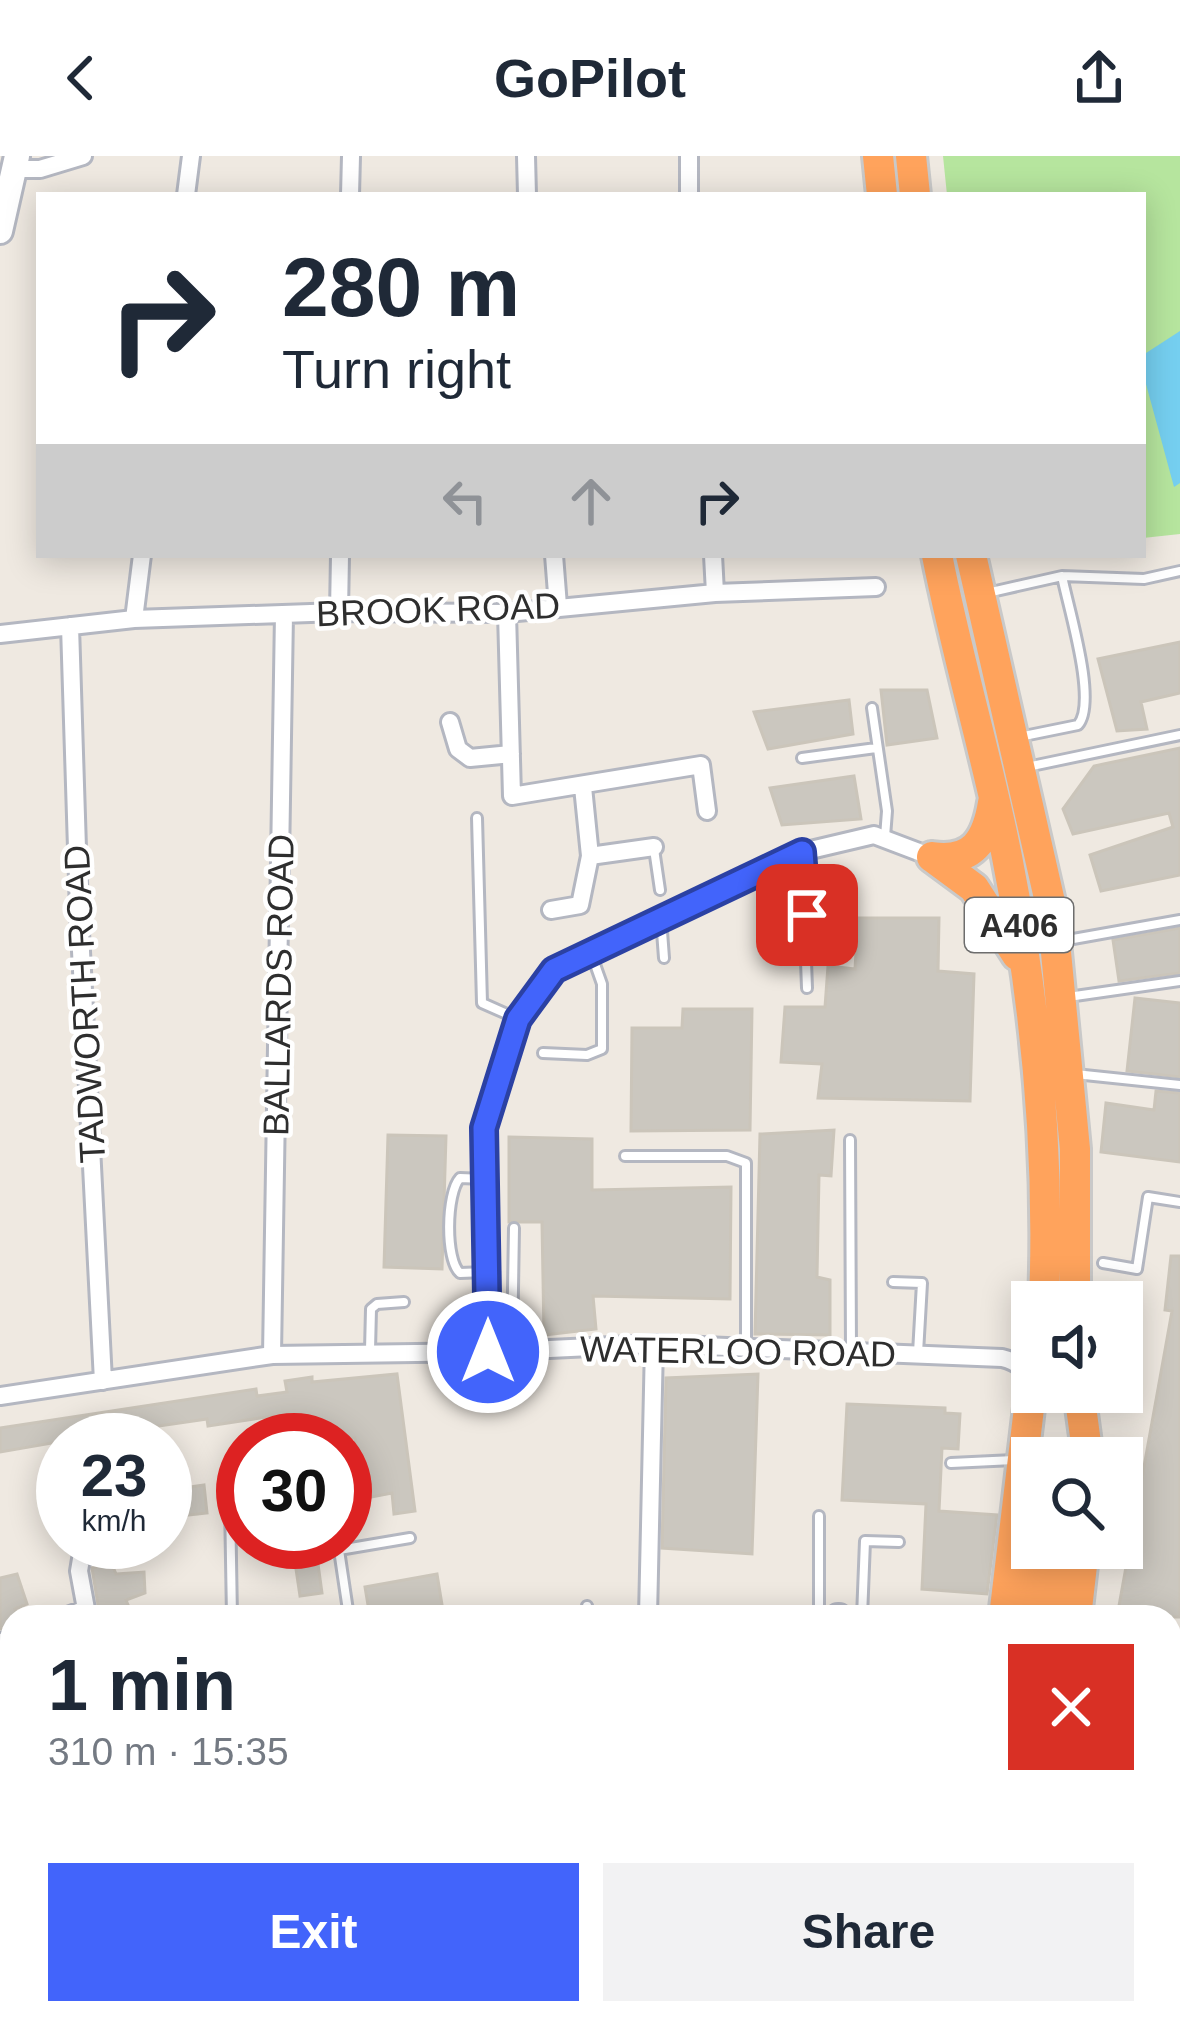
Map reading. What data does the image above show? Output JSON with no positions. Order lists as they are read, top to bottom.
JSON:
{
  "streets": {
    "highway": ["A406"],
    "street": [
      "BROOK ROAD",
      "BALLARDS ROAD",
      "TADWORTH ROAD",
      "WATERLOO ROAD"
    ]
  },
  "crossings": [
    ["BROOK ROAD", "BALLARDS ROAD"],
    ["BROOK ROAD", "TADWORTH ROAD"],
    ["BALLARDS ROAD", "WATERLOO ROAD"],
    ["TADWORTH ROAD", "WATERLOO ROAD"]
  ],
  "page": {
    "header": "GoPilot",
    "turn": ["280 m", "Turn right"],
    "speed": "23 km/h",
    "limit": "30",
    "heading": ["1 min", "310 m · 15:35"],
    "buttons": ["Exit", "Share"]
  }
}
